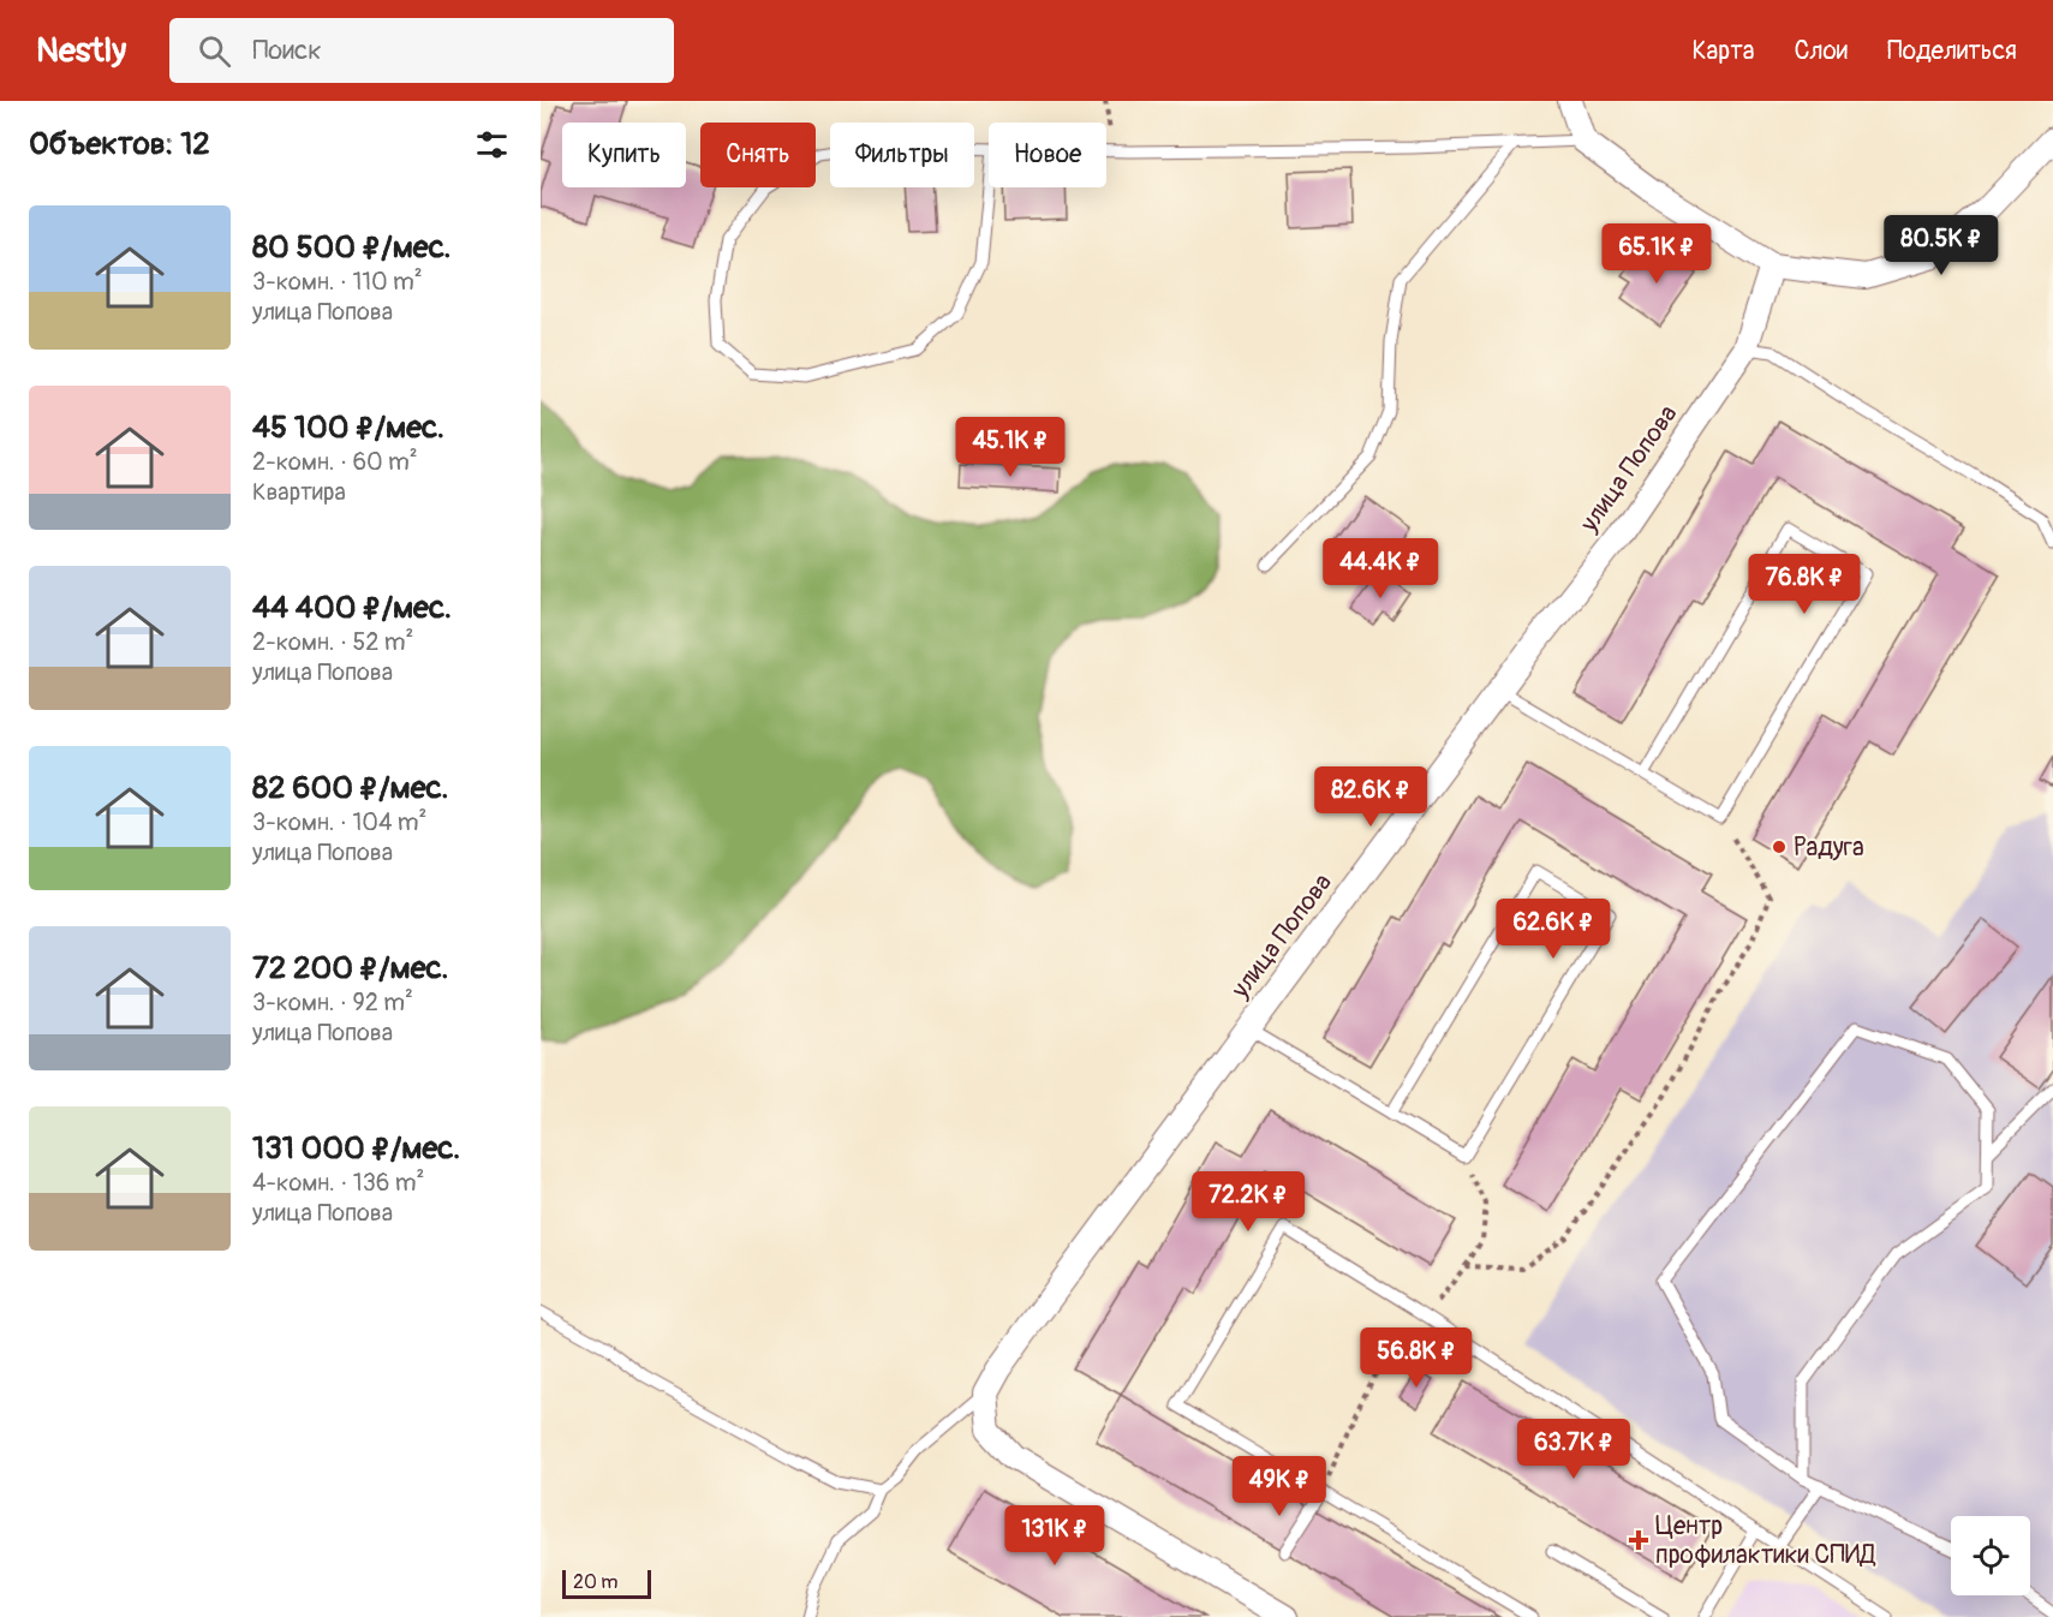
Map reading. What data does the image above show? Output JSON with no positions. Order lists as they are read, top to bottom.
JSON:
{
  "streets": {
    "street": ["улица Попова"]
  },
  "places": {
    "other": ["Радуга"],
    "health": ["Центр профилактики СПИД"]
  },
  "scale_bar": "20 m",
  "page": {
    "header": "Nestly",
    "search": "Поиск",
    "nav": ["Карта", "Слои", "Поделиться"],
    "heading": "Объектов: 12",
    "chip": [
      "Купить",
      "Снять",
      "Фильтры",
      "Новое"
    ],
    "list": [
      {
        "name": "80 500 ₽/мес.",
        "note": "3-комн. · 110 m² · улица Попова"
      },
      {
        "name": "45 100 ₽/мес.",
        "note": "2-комн. · 60 m² · Квартира"
      },
      {
        "name": "44 400 ₽/мес.",
        "note": "2-комн. · 52 m² · улица Попова"
      },
      {
        "name": "82 600 ₽/мес.",
        "note": "3-комн. · 104 m² · улица Попова"
      },
      {
        "name": "72 200 ₽/мес.",
        "note": "3-комн. · 92 m² · улица Попова"
      },
      {
        "name": "131 000 ₽/мес.",
        "note": "4-комн. · 136 m² · улица Попова"
      }
    ],
    "price": [
      "80.5K ₽",
      "65.1K ₽",
      "45.1K ₽",
      "44.4K ₽",
      "76.8K ₽",
      "82.6K ₽",
      "62.6K ₽",
      "72.2K ₽",
      "56.8K ₽",
      "63.7K ₽",
      "49K ₽",
      "131K ₽"
    ],
    "scale": "20 m"
  }
}
